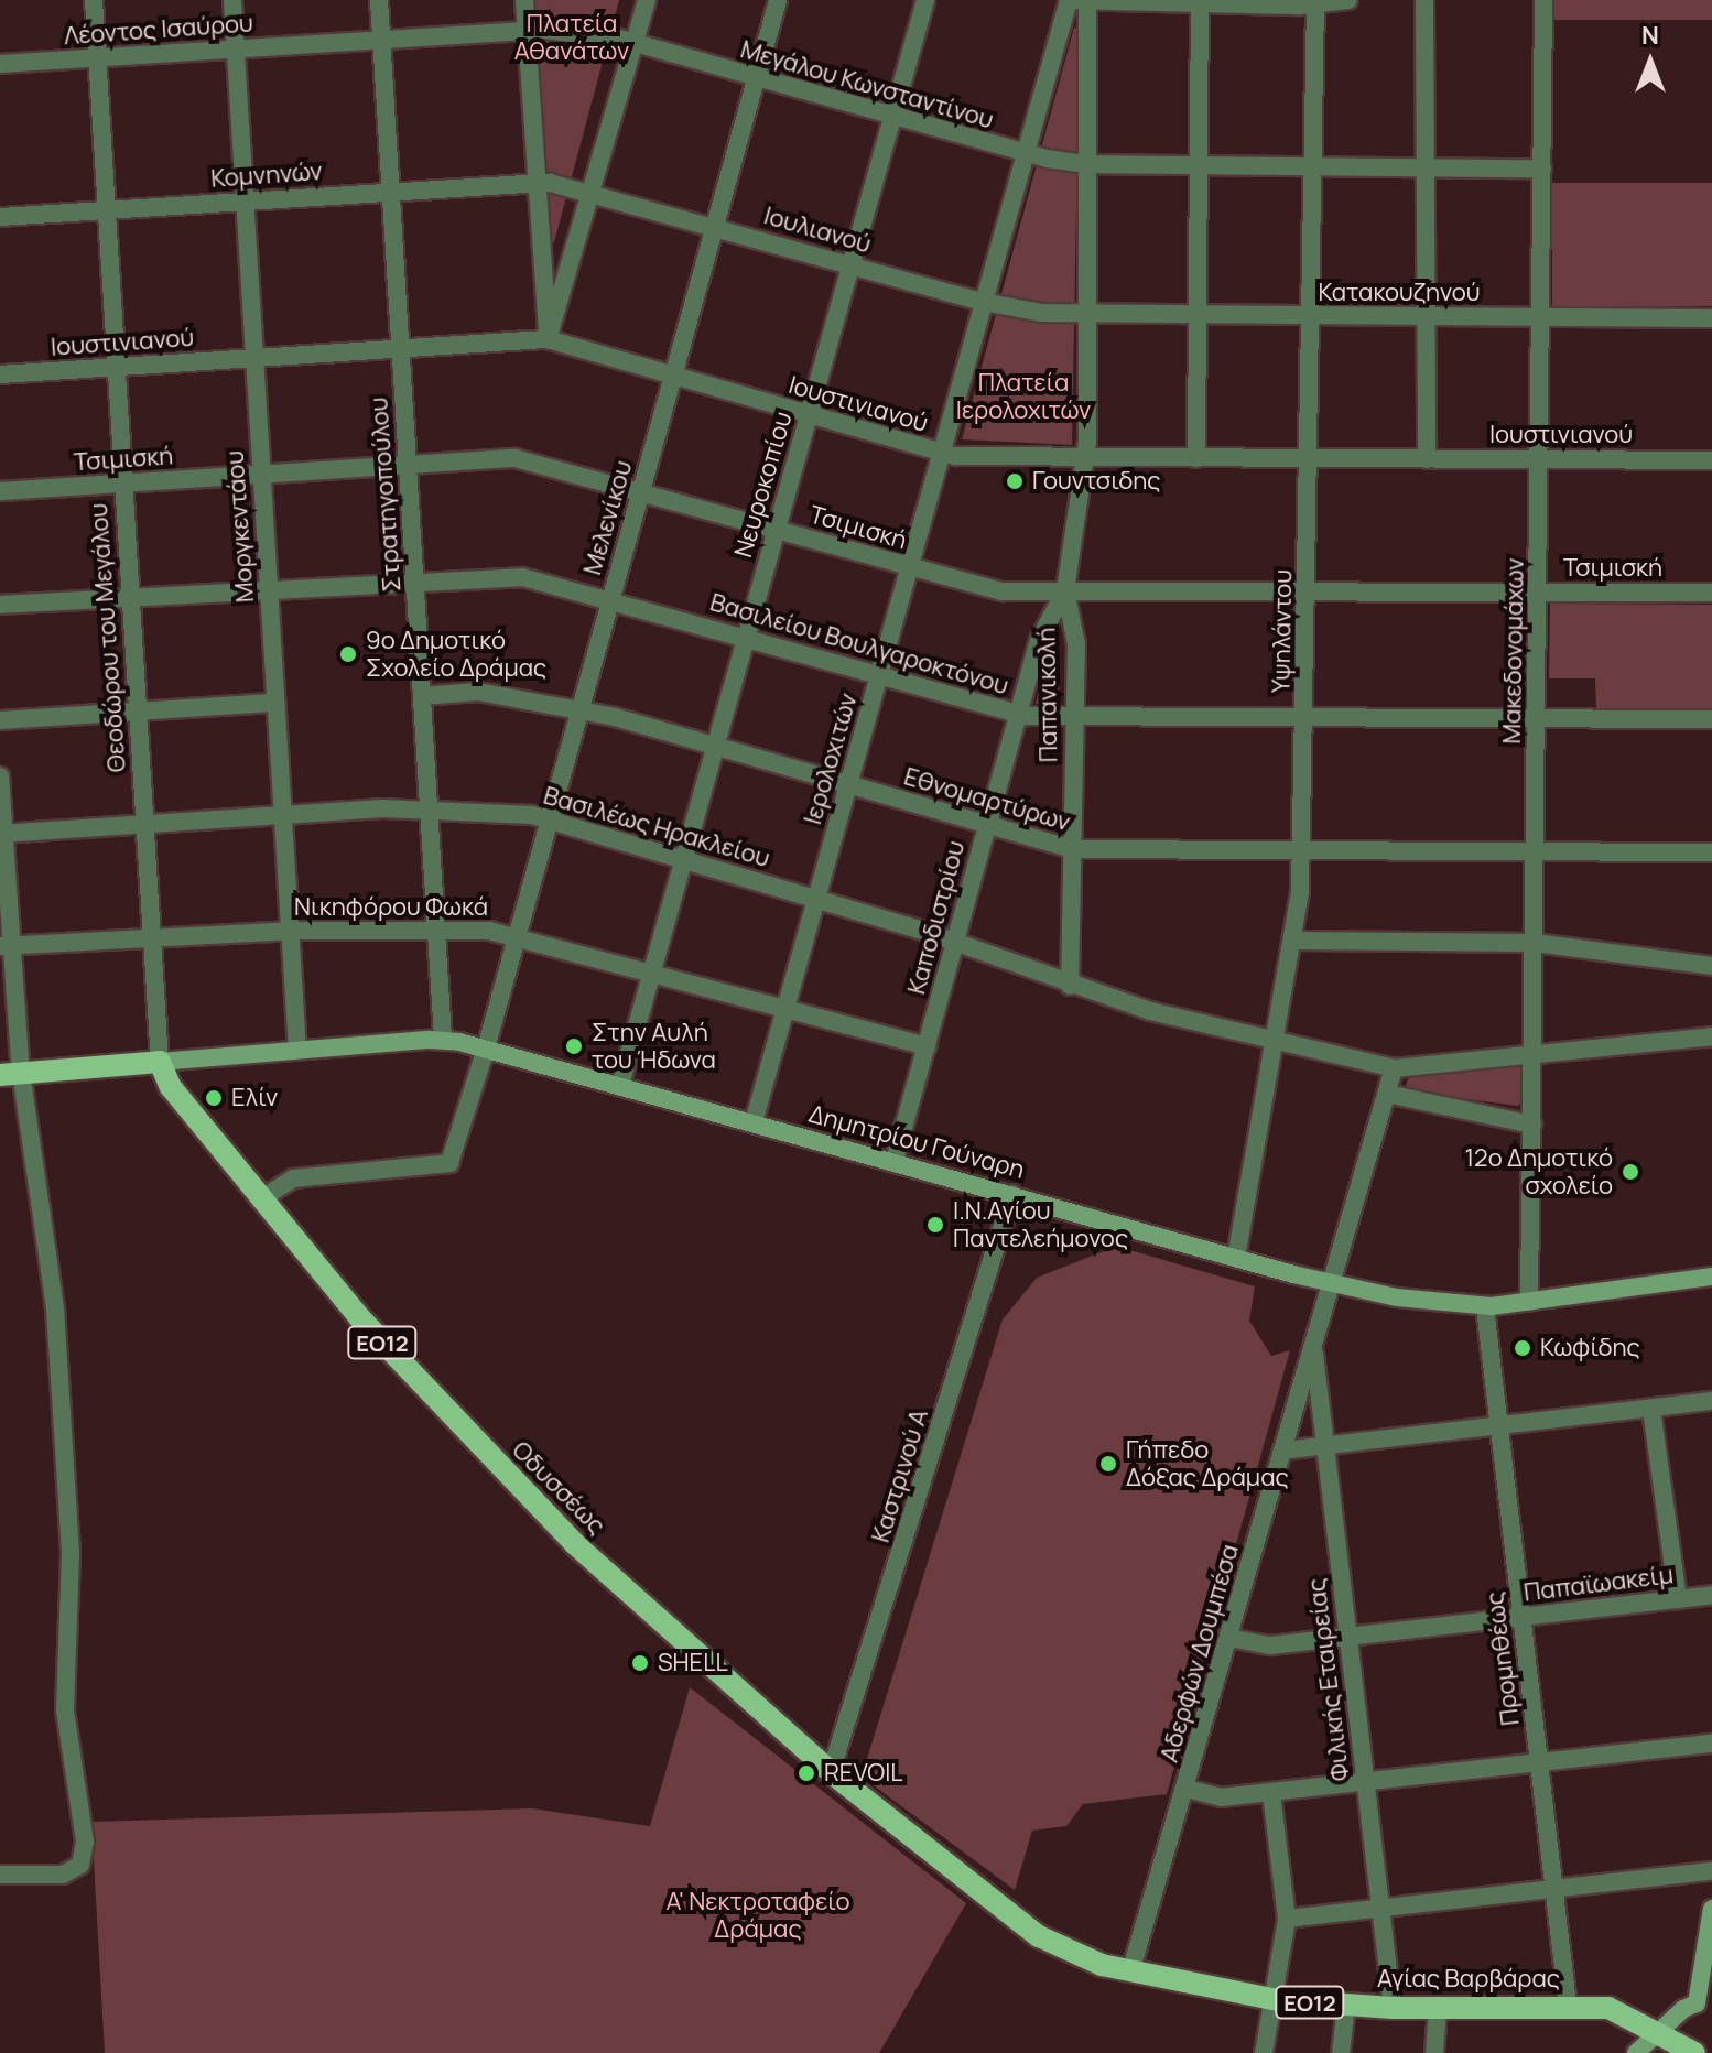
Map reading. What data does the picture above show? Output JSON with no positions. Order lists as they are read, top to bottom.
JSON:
{
  "streets": {
    "main road": [
      "Δημητρίου Γούναρη",
      "ΕΟ12",
      "Οδυσσέως",
      "Αγίας Βαρβάρας"
    ],
    "street": [
      "Λέοντος Ισαύρου",
      "Μεγάλου Κωνσταντίνου",
      "Κομνηνών",
      "Ιουλιανού",
      "Κατακουζηνού",
      "Ιουστινιανού",
      "Τσιμισκή",
      "Νευροκοπίου",
      "Στρατηγοπούλου",
      "Μελενίκου",
      "Μοργκεντάου",
      "Υψηλάντου",
      "Θεοδώρου του Μεγάλου",
      "Βασιλείου Βουλγαροκτόνου",
      "Μακεδονομάχων",
      "Παπανικολή",
      "Ιερολοχιτών",
      "Εθνομαρτύρων",
      "Βασιλέως Ηρακλείου",
      "Νικηφόρου Φωκά",
      "Καποδιστρίου",
      "Καστρινού Α",
      "Παπαϊωακείμ",
      "Αδερφών Δουμπέσα",
      "Προμηθέως",
      "Φιλικής Εταιρείας"
    ]
  },
  "crossings": [
    ["Λέοντος Ισαύρου", "Μεγάλου Κωνσταντίνου"],
    ["Λέοντος Ισαύρου", "Στρατηγοπούλου"],
    ["Λέοντος Ισαύρου", "Μοργκεντάου"],
    ["Λέοντος Ισαύρου", "Θεοδώρου του Μεγάλου"],
    ["Μεγάλου Κωνσταντίνου", "Νευροκοπίου"],
    ["Μεγάλου Κωνσταντίνου", "Μελενίκου"],
    ["Μεγάλου Κωνσταντίνου", "Υψηλάντου"],
    ["Μεγάλου Κωνσταντίνου", "Μακεδονομάχων"],
    ["Μεγάλου Κωνσταντίνου", "Ιερολοχιτών"],
    ["Κομνηνών", "Ιουλιανού"],
    ["Κομνηνών", "Στρατηγοπούλου"],
    ["Κομνηνών", "Μοργκεντάου"],
    ["Κομνηνών", "Θεοδώρου του Μεγάλου"],
    ["Ιουλιανού", "Κατακουζηνού"],
    ["Ιουλιανού", "Νευροκοπίου"],
    ["Ιουλιανού", "Μελενίκου"],
    ["Ιουλιανού", "Ιερολοχιτών"],
    ["Κατακουζηνού", "Υψηλάντου"],
    ["Κατακουζηνού", "Μακεδονομάχων"],
    ["Ιουστινιανού", "Νευροκοπίου"],
    ["Ιουστινιανού", "Στρατηγοπούλου"],
    ["Ιουστινιανού", "Μελενίκου"],
    ["Ιουστινιανού", "Μοργκεντάου"],
    ["Ιουστινιανού", "Υψηλάντου"],
    ["Ιουστινιανού", "Θεοδώρου του Μεγάλου"],
    ["Ιουστινιανού", "Μακεδονομάχων"],
    ["Ιουστινιανού", "Παπανικολή"],
    ["Ιουστινιανού", "Ιερολοχιτών"],
    ["Τσιμισκή", "Νευροκοπίου"],
    ["Τσιμισκή", "Στρατηγοπούλου"],
    ["Τσιμισκή", "Μελενίκου"],
    ["Τσιμισκή", "Μοργκεντάου"],
    ["Τσιμισκή", "Υψηλάντου"],
    ["Τσιμισκή", "Θεοδώρου του Μεγάλου"],
    ["Τσιμισκή", "Μακεδονομάχων"],
    ["Τσιμισκή", "Παπανικολή"],
    ["Τσιμισκή", "Ιερολοχιτών"],
    ["Τσιμισκή", "Καποδιστρίου"],
    ["Νευροκοπίου", "Βασιλείου Βουλγαροκτόνου"],
    ["Νευροκοπίου", "Εθνομαρτύρων"],
    ["Νευροκοπίου", "Βασιλέως Ηρακλείου"],
    ["Νευροκοπίου", "Νικηφόρου Φωκά"],
    ["Νευροκοπίου", "Δημητρίου Γούναρη"],
    ["Στρατηγοπούλου", "Βασιλείου Βουλγαροκτόνου"],
    ["Στρατηγοπούλου", "Εθνομαρτύρων"],
    ["Στρατηγοπούλου", "Βασιλέως Ηρακλείου"],
    ["Στρατηγοπούλου", "Νικηφόρου Φωκά"],
    ["Στρατηγοπούλου", "Δημητρίου Γούναρη"],
    ["Μελενίκου", "Βασιλείου Βουλγαροκτόνου"],
    ["Μελενίκου", "Εθνομαρτύρων"],
    ["Μελενίκου", "Βασιλέως Ηρακλείου"],
    ["Μελενίκου", "Νικηφόρου Φωκά"],
    ["Μελενίκου", "Δημητρίου Γούναρη"],
    ["Μελενίκου", "Οδυσσέως"],
    ["Μοργκεντάου", "Βασιλείου Βουλγαροκτόνου"],
    ["Μοργκεντάου", "Βασιλέως Ηρακλείου"],
    ["Μοργκεντάου", "Νικηφόρου Φωκά"],
    ["Μοργκεντάου", "Δημητρίου Γούναρη"],
    ["Υψηλάντου", "Βασιλείου Βουλγαροκτόνου"],
    ["Υψηλάντου", "Εθνομαρτύρων"],
    ["Υψηλάντου", "Βασιλέως Ηρακλείου"],
    ["Υψηλάντου", "Δημητρίου Γούναρη"],
    ["Θεοδώρου του Μεγάλου", "Βασιλείου Βουλγαροκτόνου"],
    ["Θεοδώρου του Μεγάλου", "Βασιλέως Ηρακλείου"],
    ["Θεοδώρου του Μεγάλου", "Νικηφόρου Φωκά"],
    ["Θεοδώρου του Μεγάλου", "Δημητρίου Γούναρη"],
    ["Θεοδώρου του Μεγάλου", "Οδυσσέως"],
    ["Βασιλείου Βουλγαροκτόνου", "Μακεδονομάχων"],
    ["Βασιλείου Βουλγαροκτόνου", "Παπανικολή"],
    ["Βασιλείου Βουλγαροκτόνου", "Ιερολοχιτών"],
    ["Βασιλείου Βουλγαροκτόνου", "Καποδιστρίου"],
    ["Μακεδονομάχων", "Εθνομαρτύρων"],
    ["Μακεδονομάχων", "Βασιλέως Ηρακλείου"],
    ["Μακεδονομάχων", "Δημητρίου Γούναρη"],
    ["Παπανικολή", "Εθνομαρτύρων"],
    ["Παπανικολή", "Βασιλέως Ηρακλείου"],
    ["Παπανικολή", "Καποδιστρίου"],
    ["Ιερολοχιτών", "Εθνομαρτύρων"],
    ["Ιερολοχιτών", "Βασιλέως Ηρακλείου"],
    ["Ιερολοχιτών", "Νικηφόρου Φωκά"],
    ["Ιερολοχιτών", "Δημητρίου Γούναρη"],
    ["Εθνομαρτύρων", "Καποδιστρίου"],
    ["Βασιλέως Ηρακλείου", "Καποδιστρίου"],
    ["Βασιλέως Ηρακλείου", "Αδερφών Δουμπέσα"],
    ["Νικηφόρου Φωκά", "Καποδιστρίου"],
    ["Καποδιστρίου", "Δημητρίου Γούναρη"],
    ["Δημητρίου Γούναρη", "Καστρινού Α"],
    ["Δημητρίου Γούναρη", "Οδυσσέως"],
    ["Δημητρίου Γούναρη", "Αδερφών Δουμπέσα"],
    ["Δημητρίου Γούναρη", "Προμηθέως"],
    ["ΕΟ12", "Αγίας Βαρβάρας"],
    ["Καστρινού Α", "Οδυσσέως"],
    ["Οδυσσέως", "Αγίας Βαρβάρας"],
    ["Παπαϊωακείμ", "Αδερφών Δουμπέσα"],
    ["Παπαϊωακείμ", "Προμηθέως"],
    ["Παπαϊωακείμ", "Φιλικής Εταιρείας"],
    ["Αδερφών Δουμπέσα", "Φιλικής Εταιρείας"],
    ["Αδερφών Δουμπέσα", "Αγίας Βαρβάρας"],
    ["Προμηθέως", "Αγίας Βαρβάρας"],
    ["Φιλικής Εταιρείας", "Αγίας Βαρβάρας"]
  ],
  "parks": ["Πλατεία Αθανάτων", "Πλατεία Ιερολοχιτών", "Α' Νεκτροταφείο Δράμας"],
  "places": [
    "Γουντσιδης",
    "9ο Δημοτικό Σχολείο Δράμας",
    "Στην Αυλή του Ήδωνα",
    "Ελίν",
    "12ο Δημοτικό σχολείο",
    "Ι.Ν.Αγίου Παντελεήμονος",
    "Κωφίδης",
    "Γήπεδο Δόξας Δράμας",
    "SHELL",
    "REVOIL"
  ],
  "north": "top"
}
